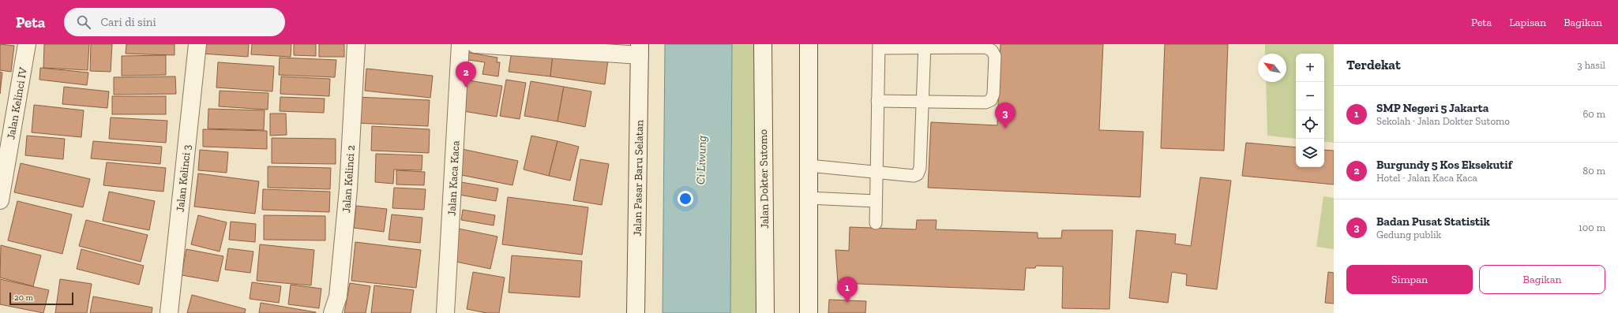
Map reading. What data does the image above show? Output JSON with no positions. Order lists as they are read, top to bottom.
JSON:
{
  "streets": {
    "street": [
      "Jalan Kelinci IV",
      "Jalan Kelinci 3",
      "Jalan Kaca Kaca",
      "Jalan Pasar Baru Selatan",
      "Jalan Kelinci 2",
      "Jalan Dokter Sutomo"
    ]
  },
  "water": ["Ci Liwung"],
  "scale_bar": "20 m",
  "north": "top left",
  "page": {
    "header": "Peta",
    "search": "Cari di sini",
    "nav": ["Peta", "Lapisan", "Bagikan"],
    "heading": ["Terdekat", "3 hasil"],
    "map_buttons": ["+", "−"],
    "pins": ["2", "3", "1"],
    "list": [
      {
        "mark": "1",
        "name": "SMP Negeri 5 Jakarta",
        "note": "Sekolah · Jalan Dokter Sutomo",
        "value": "60 m"
      },
      {
        "mark": "2",
        "name": "Burgundy 5 Kos Eksekutif",
        "note": "Hotel · Jalan Kaca Kaca",
        "value": "80 m"
      },
      {
        "mark": "3",
        "name": "Badan Pusat Statistik",
        "note": "Gedung publik",
        "value": "100 m"
      }
    ],
    "buttons": ["Simpan", "Bagikan"],
    "scale": "20 m"
  }
}
